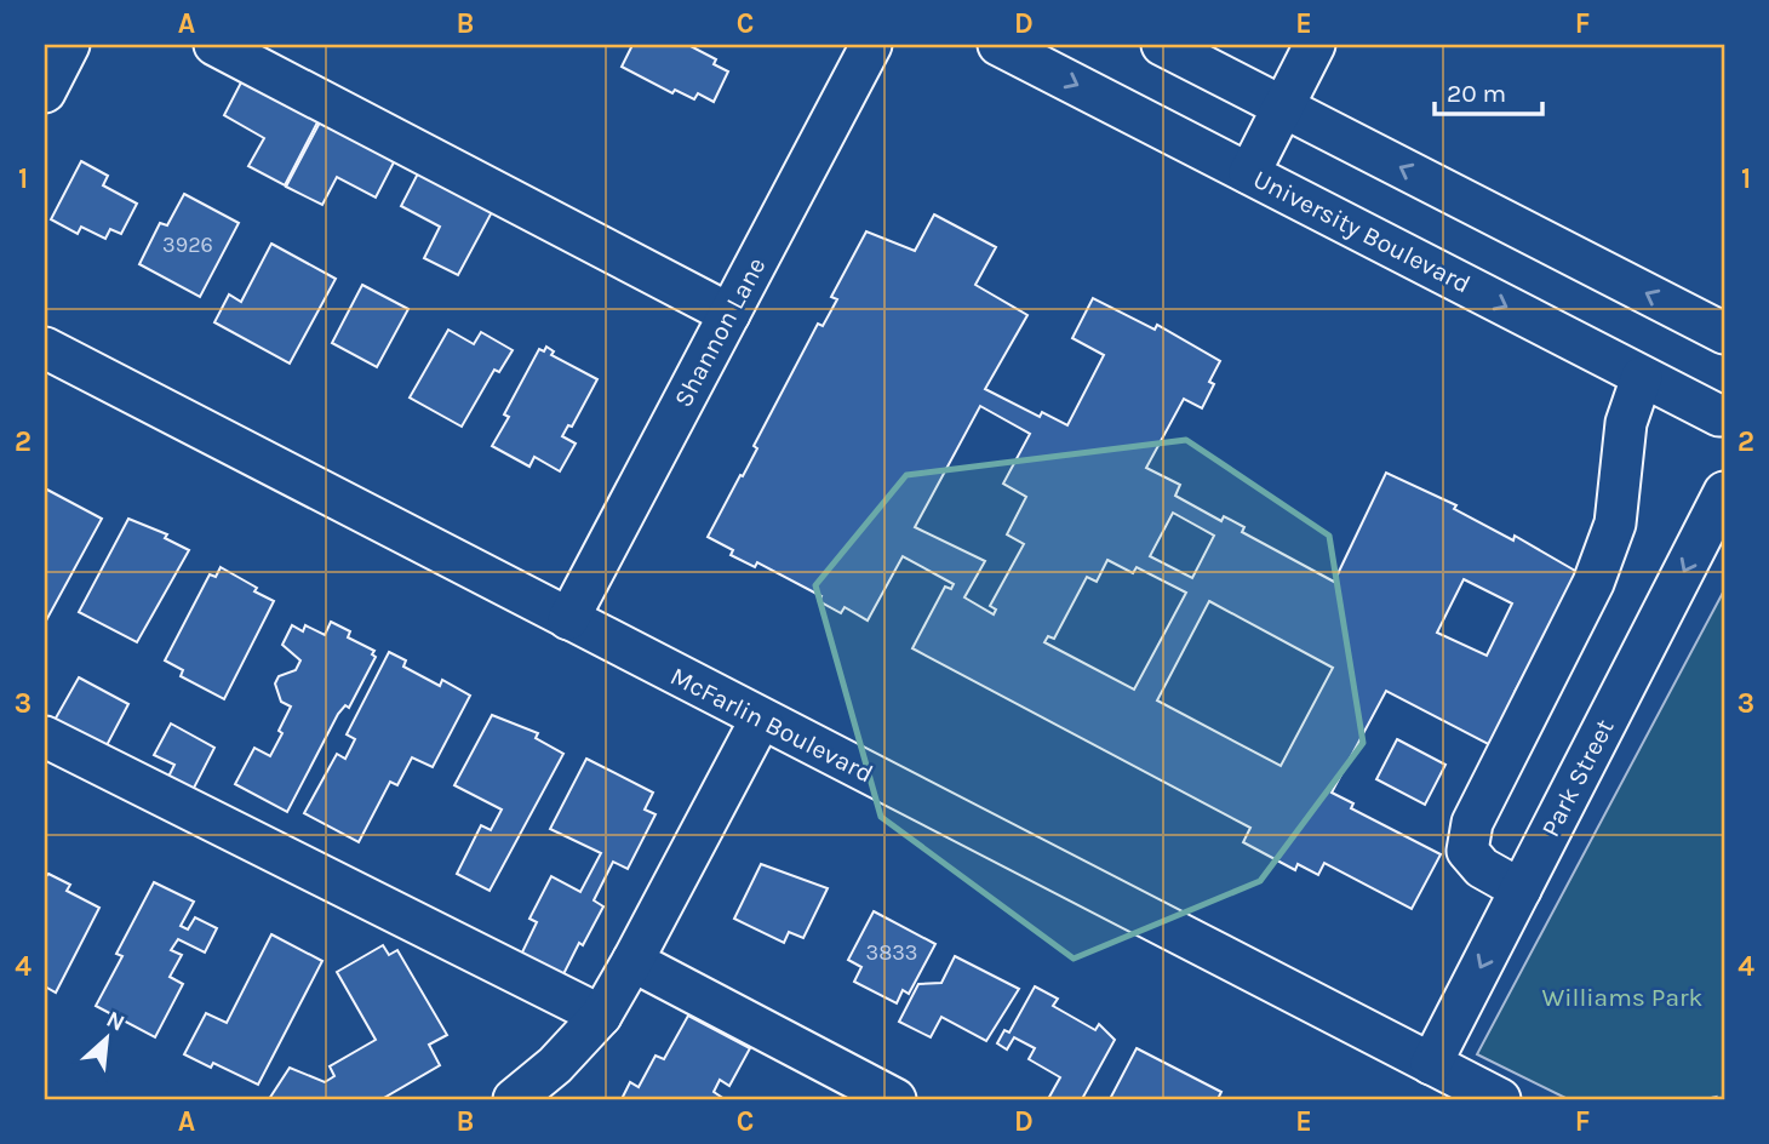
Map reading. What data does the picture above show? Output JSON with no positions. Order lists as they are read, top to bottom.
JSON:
{
  "streets": {
    "street": [
      "University Boulevard",
      "Shannon Lane",
      "McFarlin Boulevard",
      "Park Street"
    ]
  },
  "crossings": [
    ["Shannon Lane", "McFarlin Boulevard"],
    ["McFarlin Boulevard", "Park Street"]
  ],
  "one_way": ["Park Street"],
  "parks": ["Williams Park"],
  "house_numbers": ["3926", "3833"],
  "scale_bar": "20 m",
  "north": "top right",
  "grid": {
    "columns": [
      "A",
      "B",
      "C",
      "D",
      "E",
      "F"
    ],
    "rows": [
      "1",
      "2",
      "3",
      "4"
    ]
  }
}
